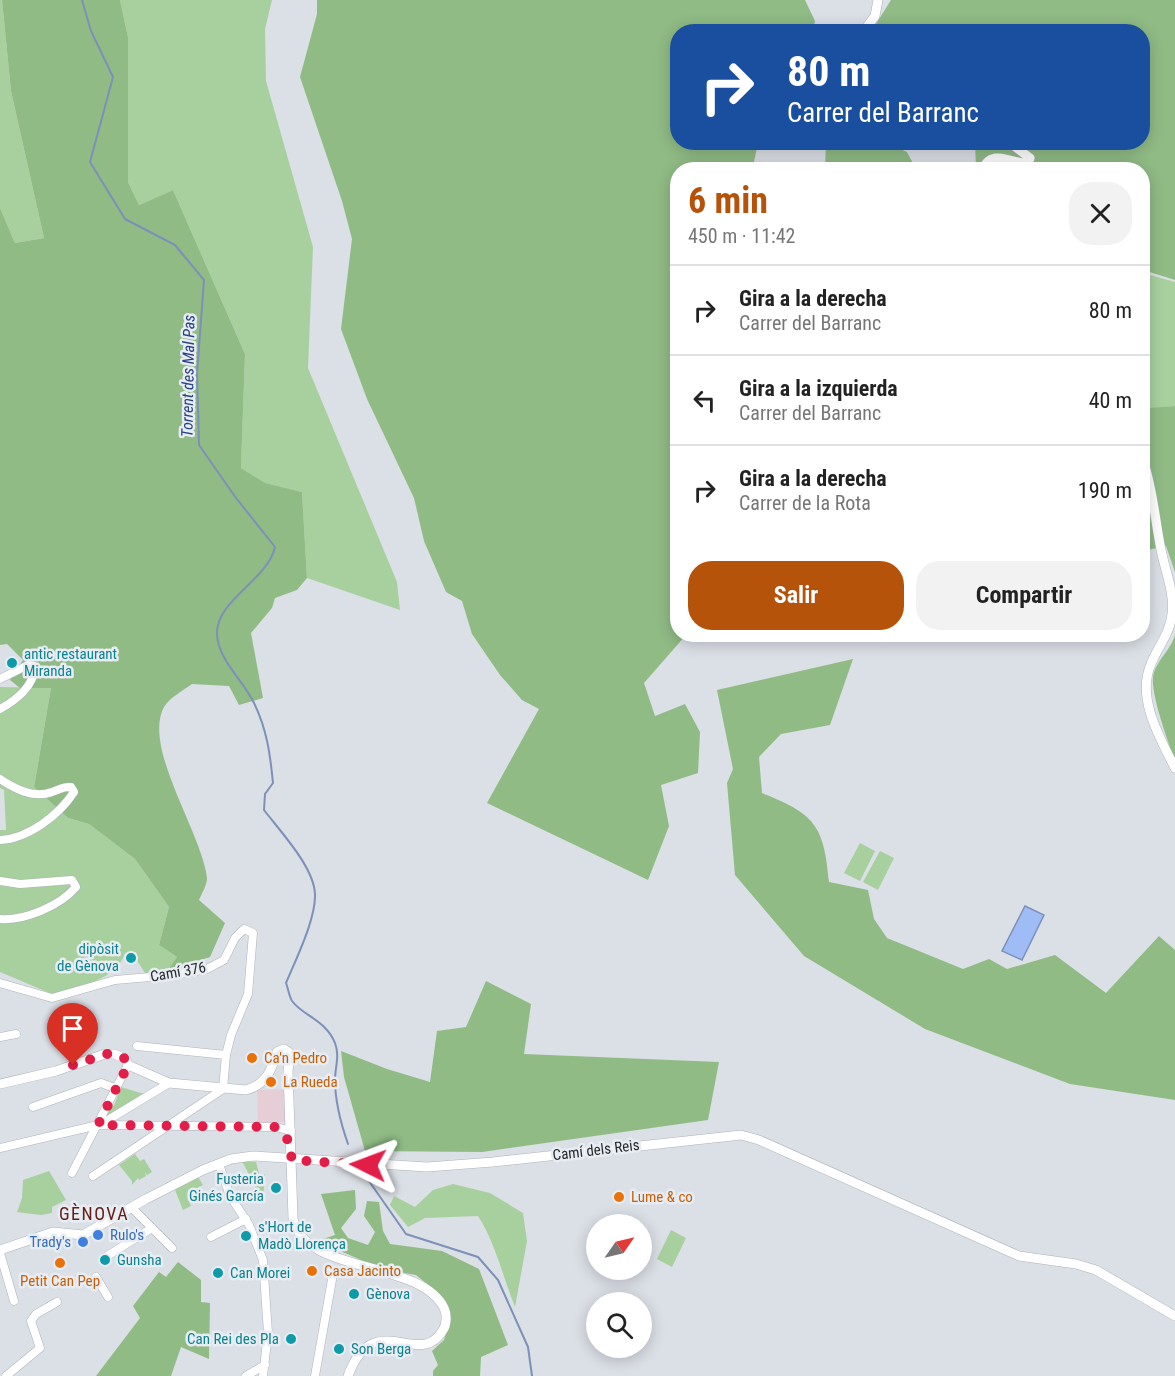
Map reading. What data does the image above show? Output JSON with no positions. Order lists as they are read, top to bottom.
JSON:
{
  "streets": {
    "street": ["Camí 376", "Camí dels Reis"]
  },
  "districts": ["GÈNOVA"],
  "water": ["Torrent des Mal Pas"],
  "places": [
    "antic restaurant Miranda",
    "dipòsit de Gènova",
    "Ca'n Pedro",
    "La Rueda",
    "Fusteria Ginés García",
    "Lume & co",
    "Rulo's",
    "s'Hort de Madò Llorença",
    "Trady's",
    "Gunsha",
    "Petit Can Pep",
    "Casa Jacinto",
    "Can Morei",
    "Gènova",
    "Can Rei des Pla",
    "Son Berga"
  ],
  "north": "top right",
  "page": {
    "turn": ["80 m", "Carrer del Barranc"],
    "heading": ["6 min", "450 m · 11:42"],
    "list": [
      {
        "name": "Gira a la derecha",
        "note": "Carrer del Barranc",
        "value": "80 m"
      },
      {
        "name": "Gira a la izquierda",
        "note": "Carrer del Barranc",
        "value": "40 m"
      },
      {
        "name": "Gira a la derecha",
        "note": "Carrer de la Rota",
        "value": "190 m"
      }
    ],
    "buttons": ["Salir", "Compartir"]
  }
}
